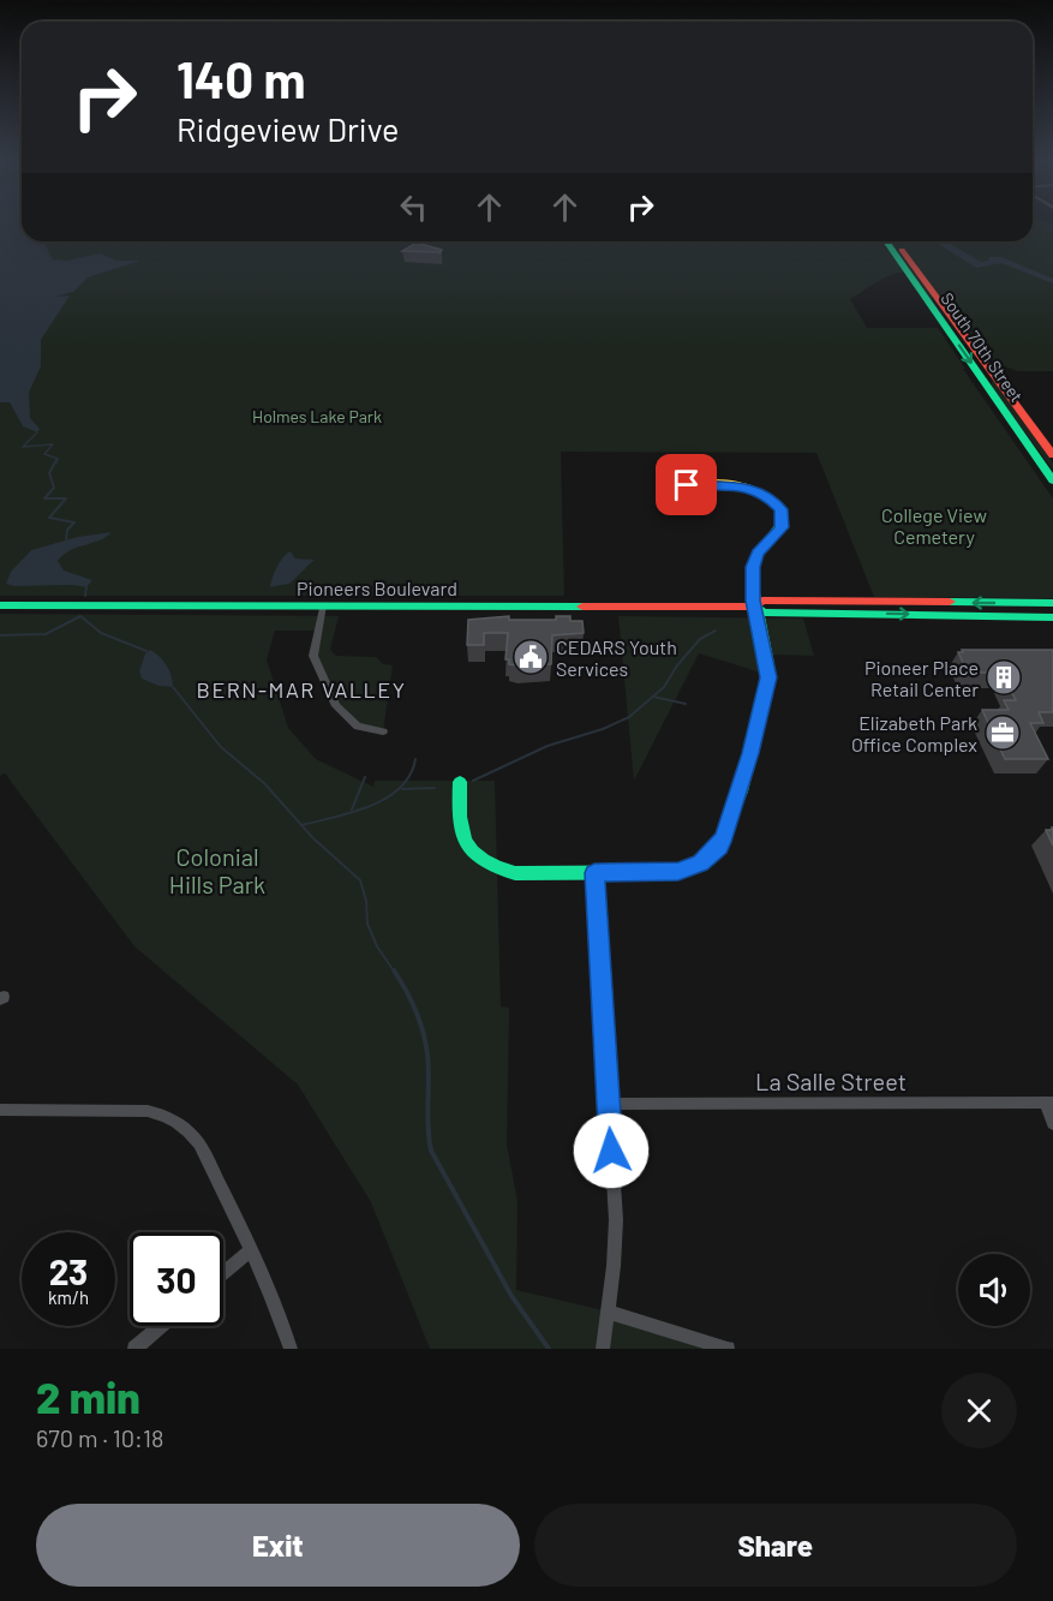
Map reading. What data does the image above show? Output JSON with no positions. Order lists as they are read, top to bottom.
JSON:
{
  "streets": {
    "main road": ["South 70th Street", "Pioneers Boulevard"],
    "street": ["La Salle Street"]
  },
  "districts": ["BERN-MAR VALLEY"],
  "parks": ["Holmes Lake Park", "College View Cemetery", "Colonial Hills Park"],
  "places": {
    "public building": ["CEDARS Youth Services"],
    "building": ["Pioneer Place Retail Center"],
    "office": ["Elizabeth Park Office Complex"]
  },
  "page": {
    "turn": ["140 m", "Ridgeview Drive"],
    "speed": "23 km/h",
    "limit": "30",
    "heading": ["2 min", "670 m · 10:18"],
    "buttons": ["Exit", "Share"]
  }
}
